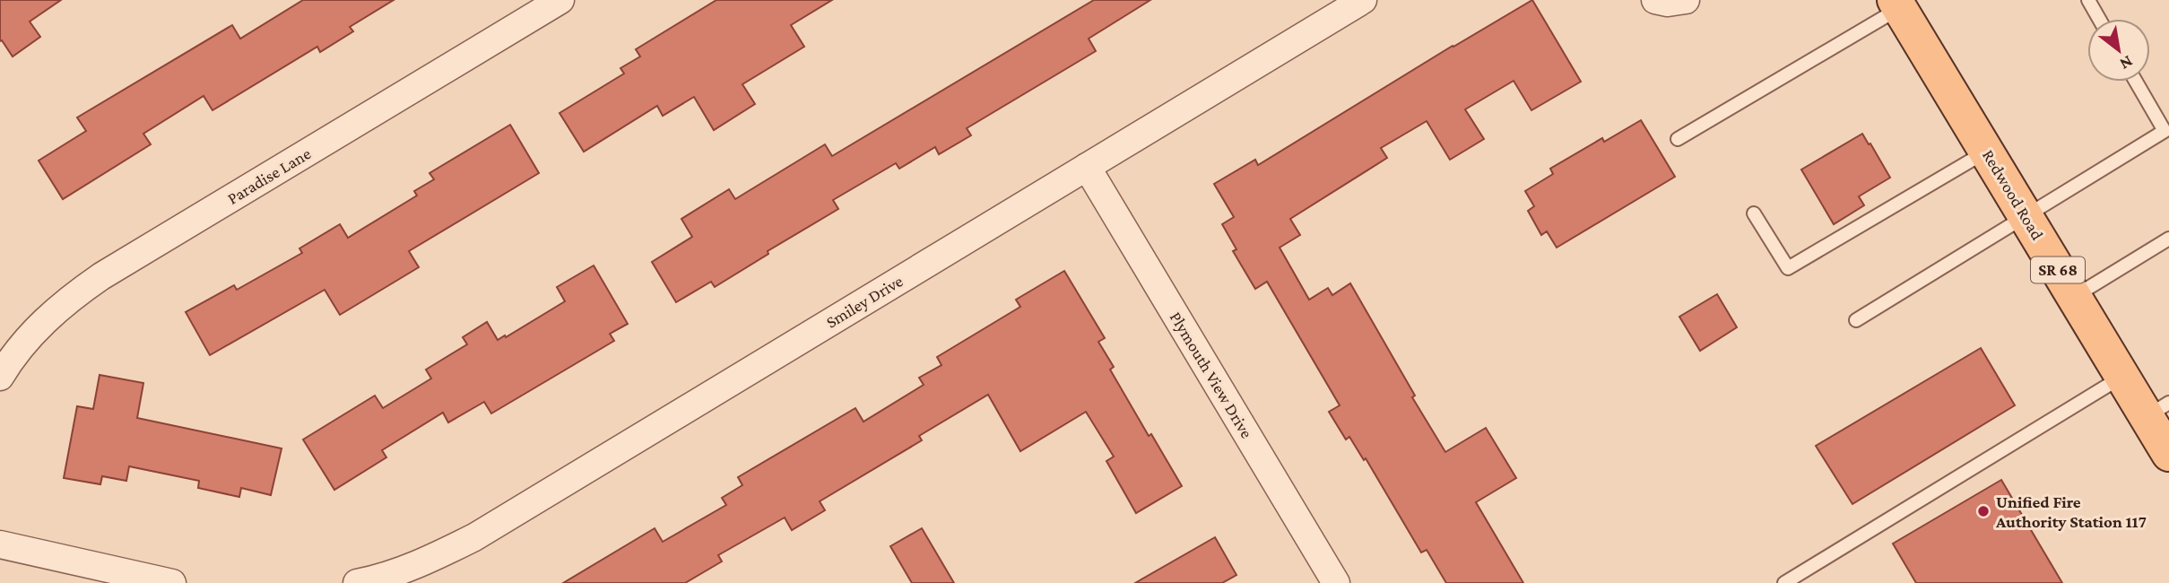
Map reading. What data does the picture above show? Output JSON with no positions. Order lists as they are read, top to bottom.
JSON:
{
  "streets": {
    "main road": ["Redwood Road", "SR 68"],
    "street": ["Paradise Lane", "Smiley Drive", "Plymouth View Drive"]
  },
  "crossings": [
    ["Smiley Drive", "Plymouth View Drive"]
  ],
  "places": ["Unified Fire Authority Station 117"],
  "north": "bottom right"
}
